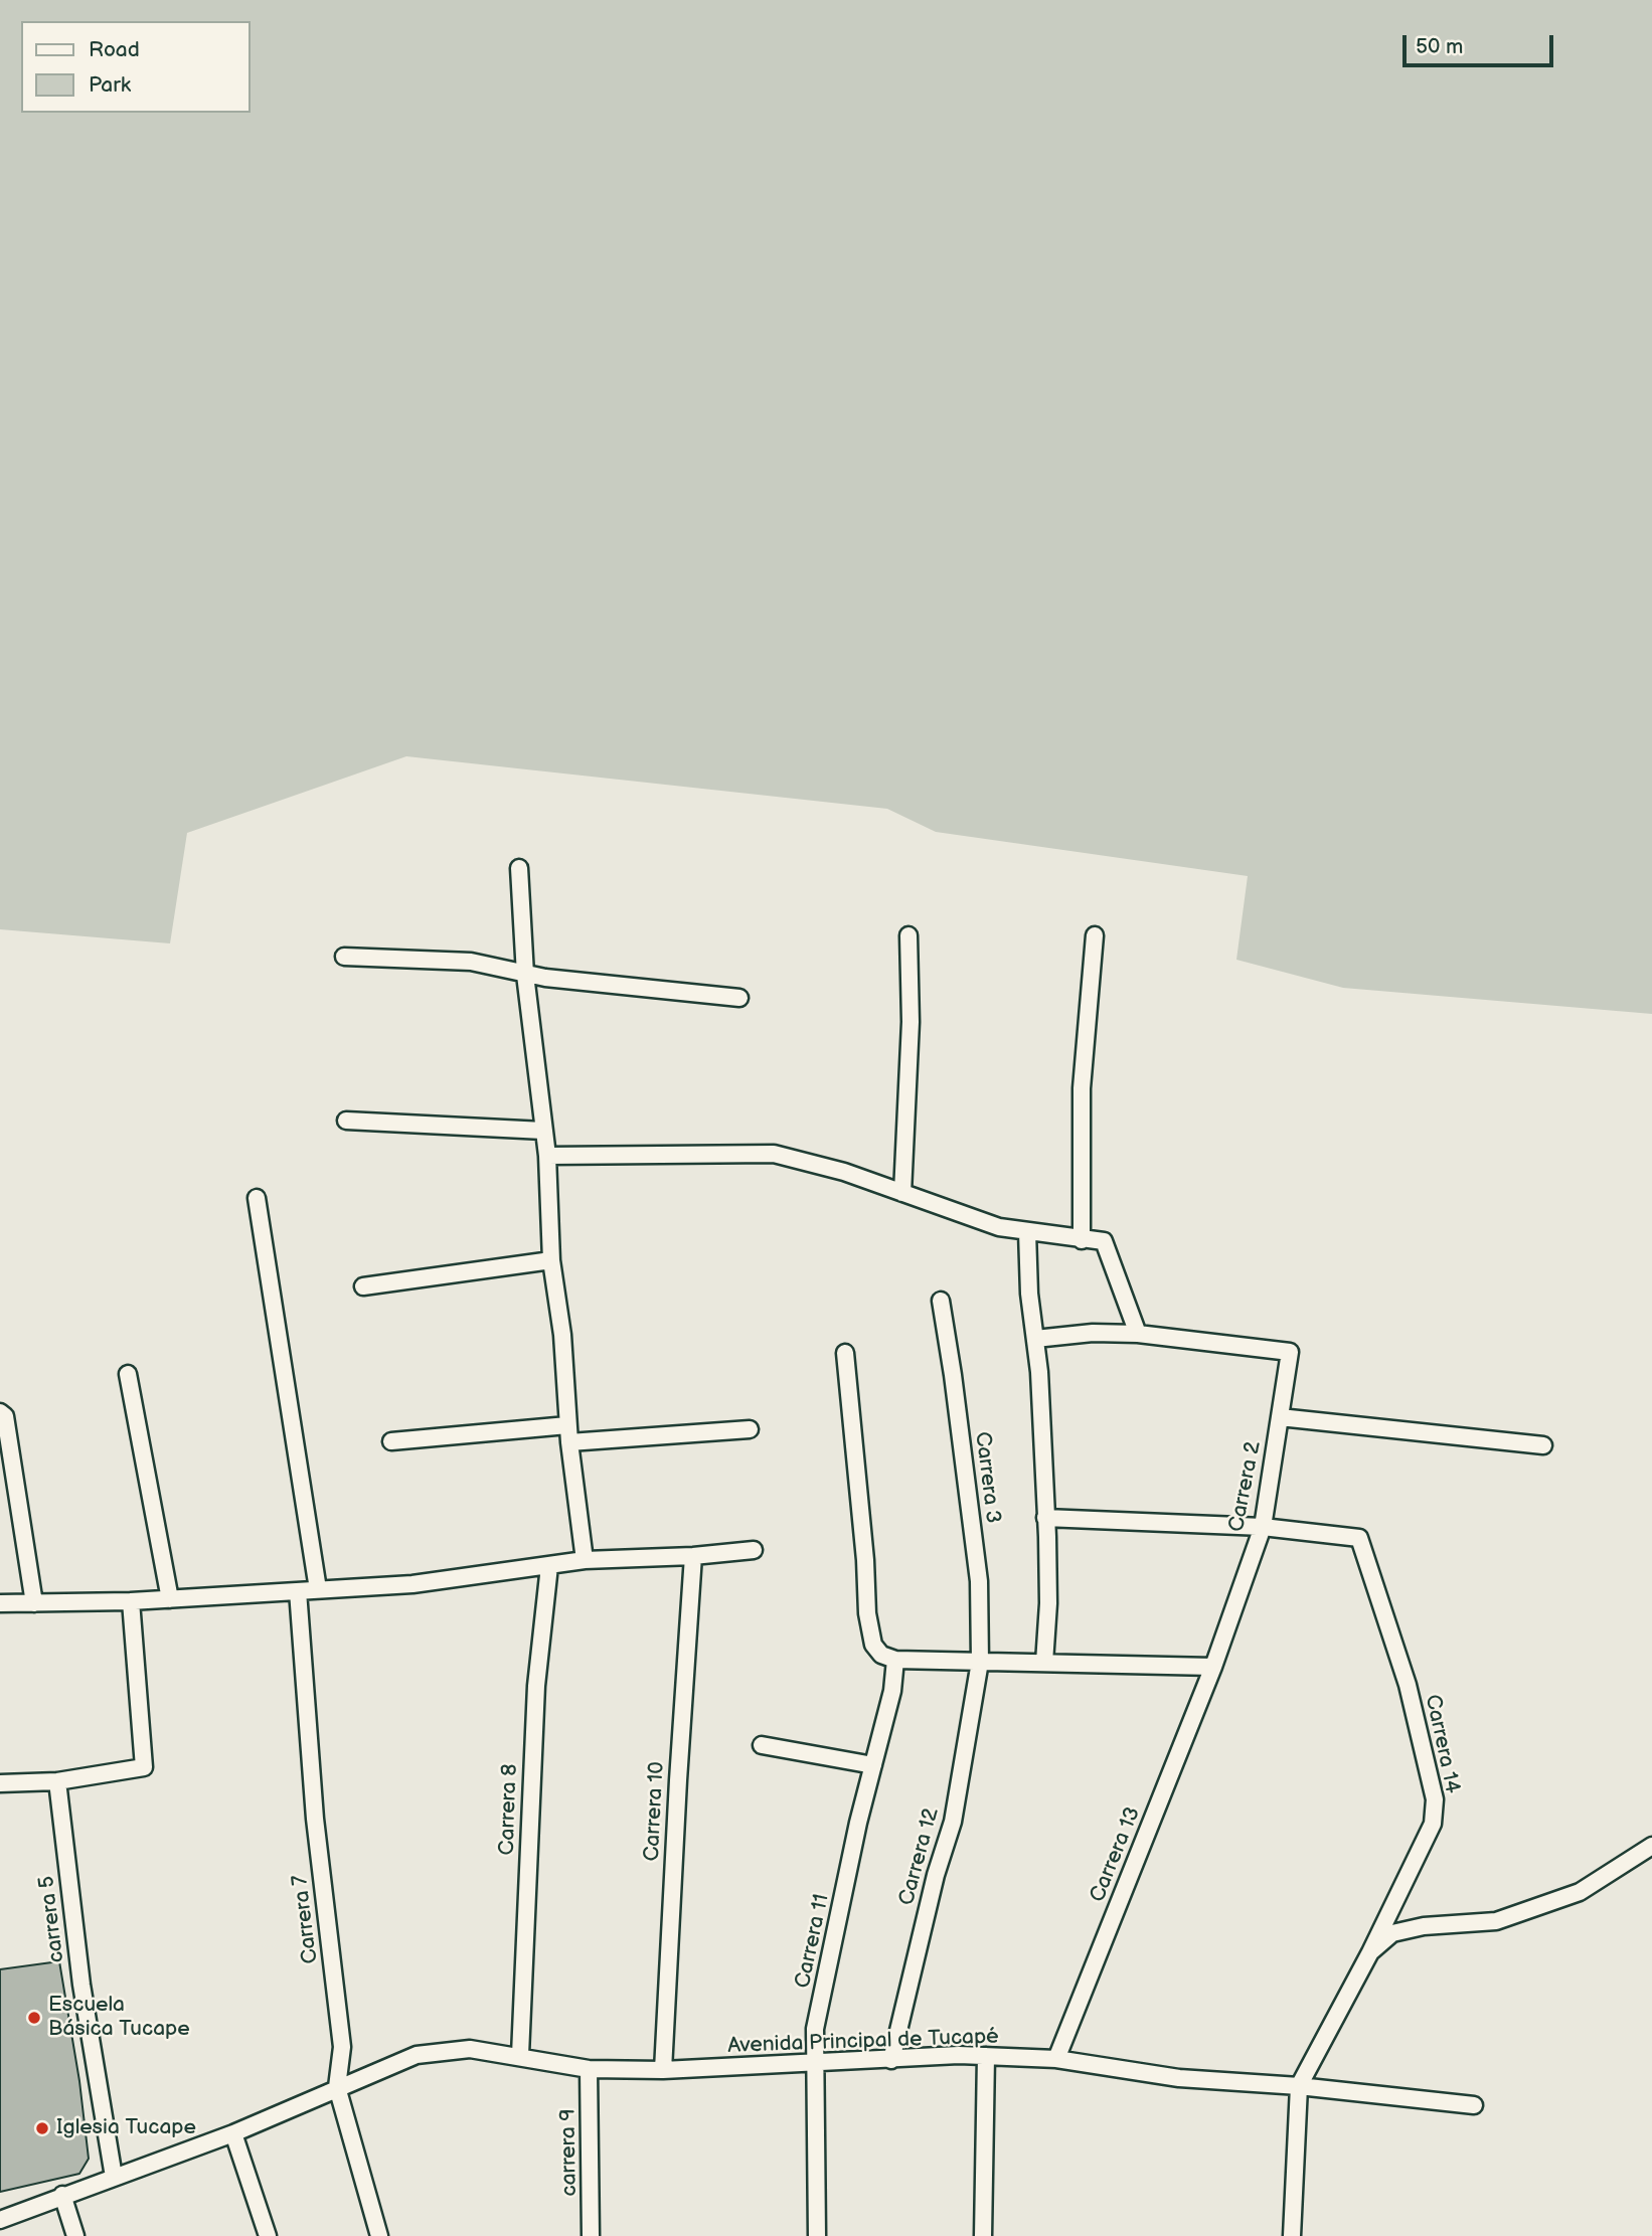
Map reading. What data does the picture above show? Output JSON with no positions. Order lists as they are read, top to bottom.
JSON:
{
  "streets": {
    "street": [
      "Carrera 3",
      "Carrera 2",
      "Carrera 14",
      "Carrera 8",
      "Carrera 10",
      "Carrera 13",
      "Carrera 12",
      "carrera 5",
      "Carrera 7",
      "Carrera 11",
      "Avenida Principal de Tucapé",
      "carrera 9"
    ]
  },
  "crossings": [
    ["Carrera 3", "Carrera 12"],
    ["Carrera 2", "Carrera 14"],
    ["Carrera 2", "Carrera 13"],
    ["Carrera 8", "Avenida Principal de Tucapé"],
    ["Carrera 10", "Avenida Principal de Tucapé"],
    ["Carrera 13", "Avenida Principal de Tucapé"],
    ["Carrera 12", "Avenida Principal de Tucapé"],
    ["carrera 5", "Avenida Principal de Tucapé"],
    ["Carrera 7", "Avenida Principal de Tucapé"],
    ["Carrera 11", "Avenida Principal de Tucapé"],
    ["Avenida Principal de Tucapé", "carrera 9"]
  ],
  "places": ["Escuela Básica Tucape", "Iglesia Tucape"],
  "legend": ["Road", "Park"],
  "scale_bar": "50 m"
}
